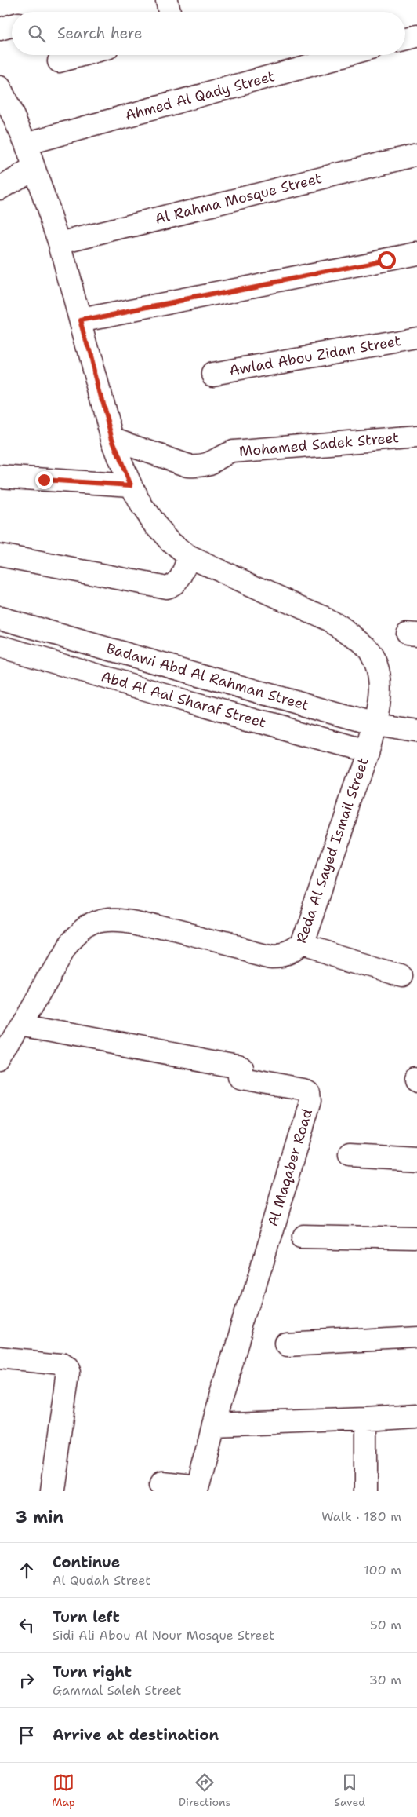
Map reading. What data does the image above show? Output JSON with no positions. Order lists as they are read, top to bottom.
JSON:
{
  "streets": {
    "street": [
      "Ahmed Al Qady Street",
      "Al Rahma Mosque Street",
      "Awlad Abou Zidan Street",
      "Mohamed Sadek Street",
      "Badawi Abd Al Rahman Street",
      "Abd Al Aal Sharaf Street",
      "Reda Al Sayed Ismail Street",
      "Al Maqaber Road"
    ]
  },
  "crossings": [
    ["Ahmed Al Qady Street", "Reda Al Sayed Ismail Street"],
    ["Al Rahma Mosque Street", "Reda Al Sayed Ismail Street"],
    ["Mohamed Sadek Street", "Reda Al Sayed Ismail Street"],
    ["Badawi Abd Al Rahman Street", "Reda Al Sayed Ismail Street"],
    ["Abd Al Aal Sharaf Street", "Reda Al Sayed Ismail Street"],
    ["Reda Al Sayed Ismail Street", "Al Maqaber Road"]
  ],
  "page": {
    "search": "Search here",
    "heading": ["3 min", "Walk · 180 m"],
    "list": [
      ["Continue", "Al Qudah Street", "100 m"],
      ["Turn left", "Sidi Ali Abou Al Nour Mosque Street", "50 m"],
      ["Turn right", "Gammal Saleh Street", "30 m"],
      "Arrive at destination"
    ],
    "nav": ["Map", "Directions", "Saved"]
  }
}
